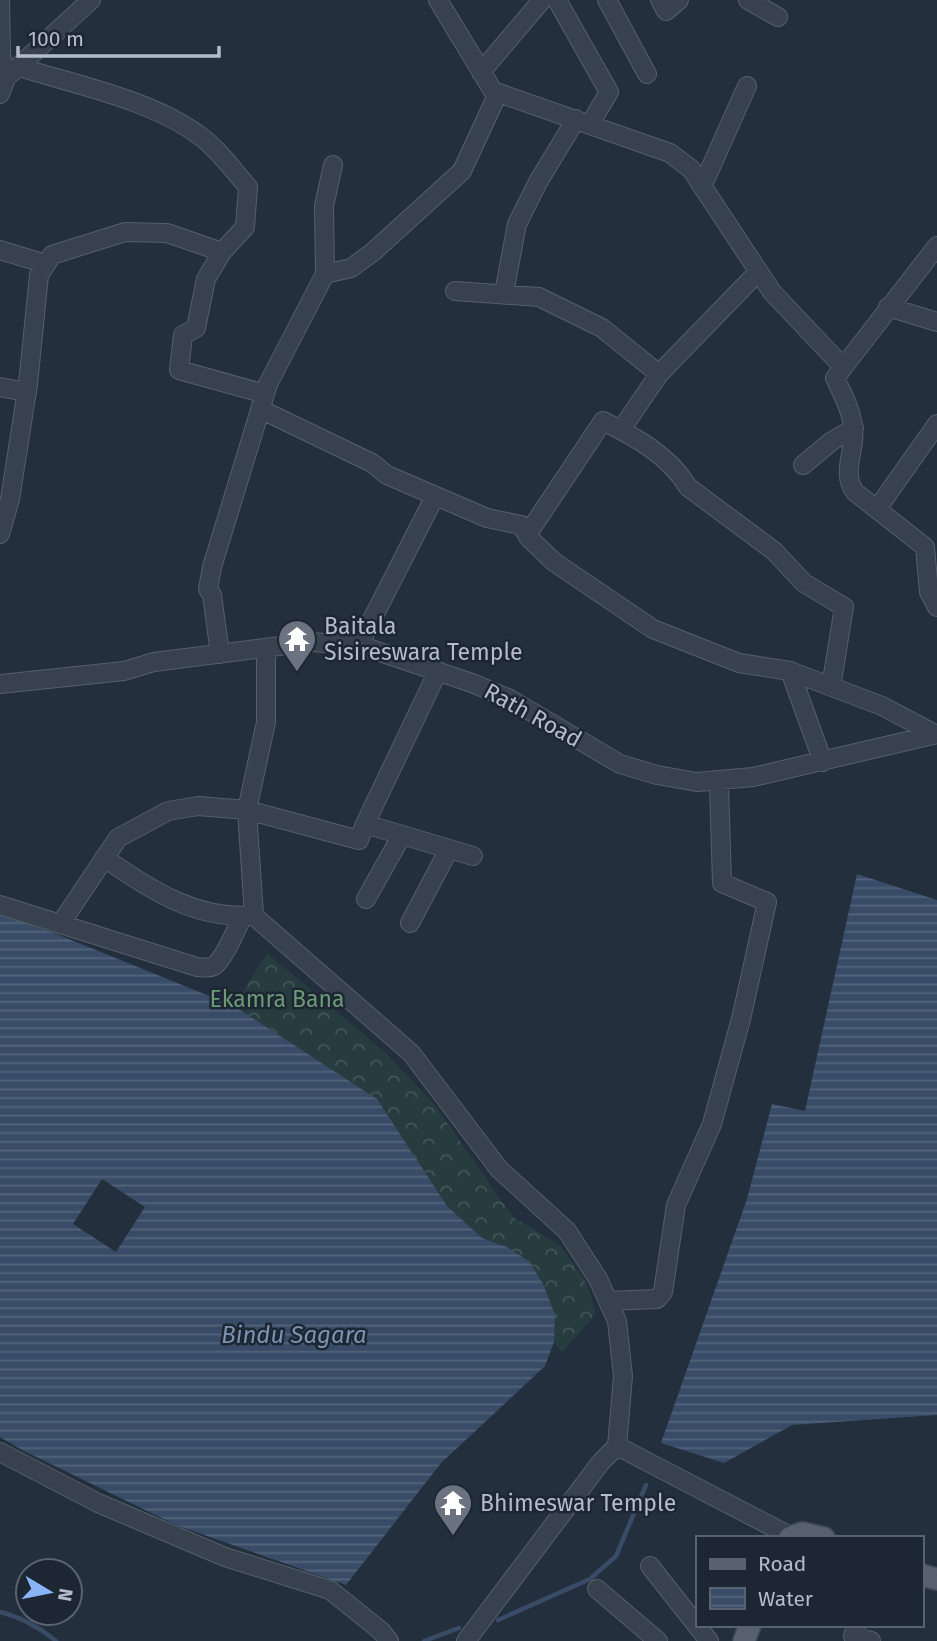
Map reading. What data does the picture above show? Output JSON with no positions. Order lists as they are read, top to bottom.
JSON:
{
  "streets": {
    "street": ["Rath Road"]
  },
  "water": ["Bindu Sagara"],
  "parks": ["Ekamra Bana"],
  "places": {
    "temple": ["Baitala Sisireswara Temple", "Bhimeswar Temple"]
  },
  "legend": ["Road", "Water"],
  "scale_bar": "100 m",
  "north": "right"
}
